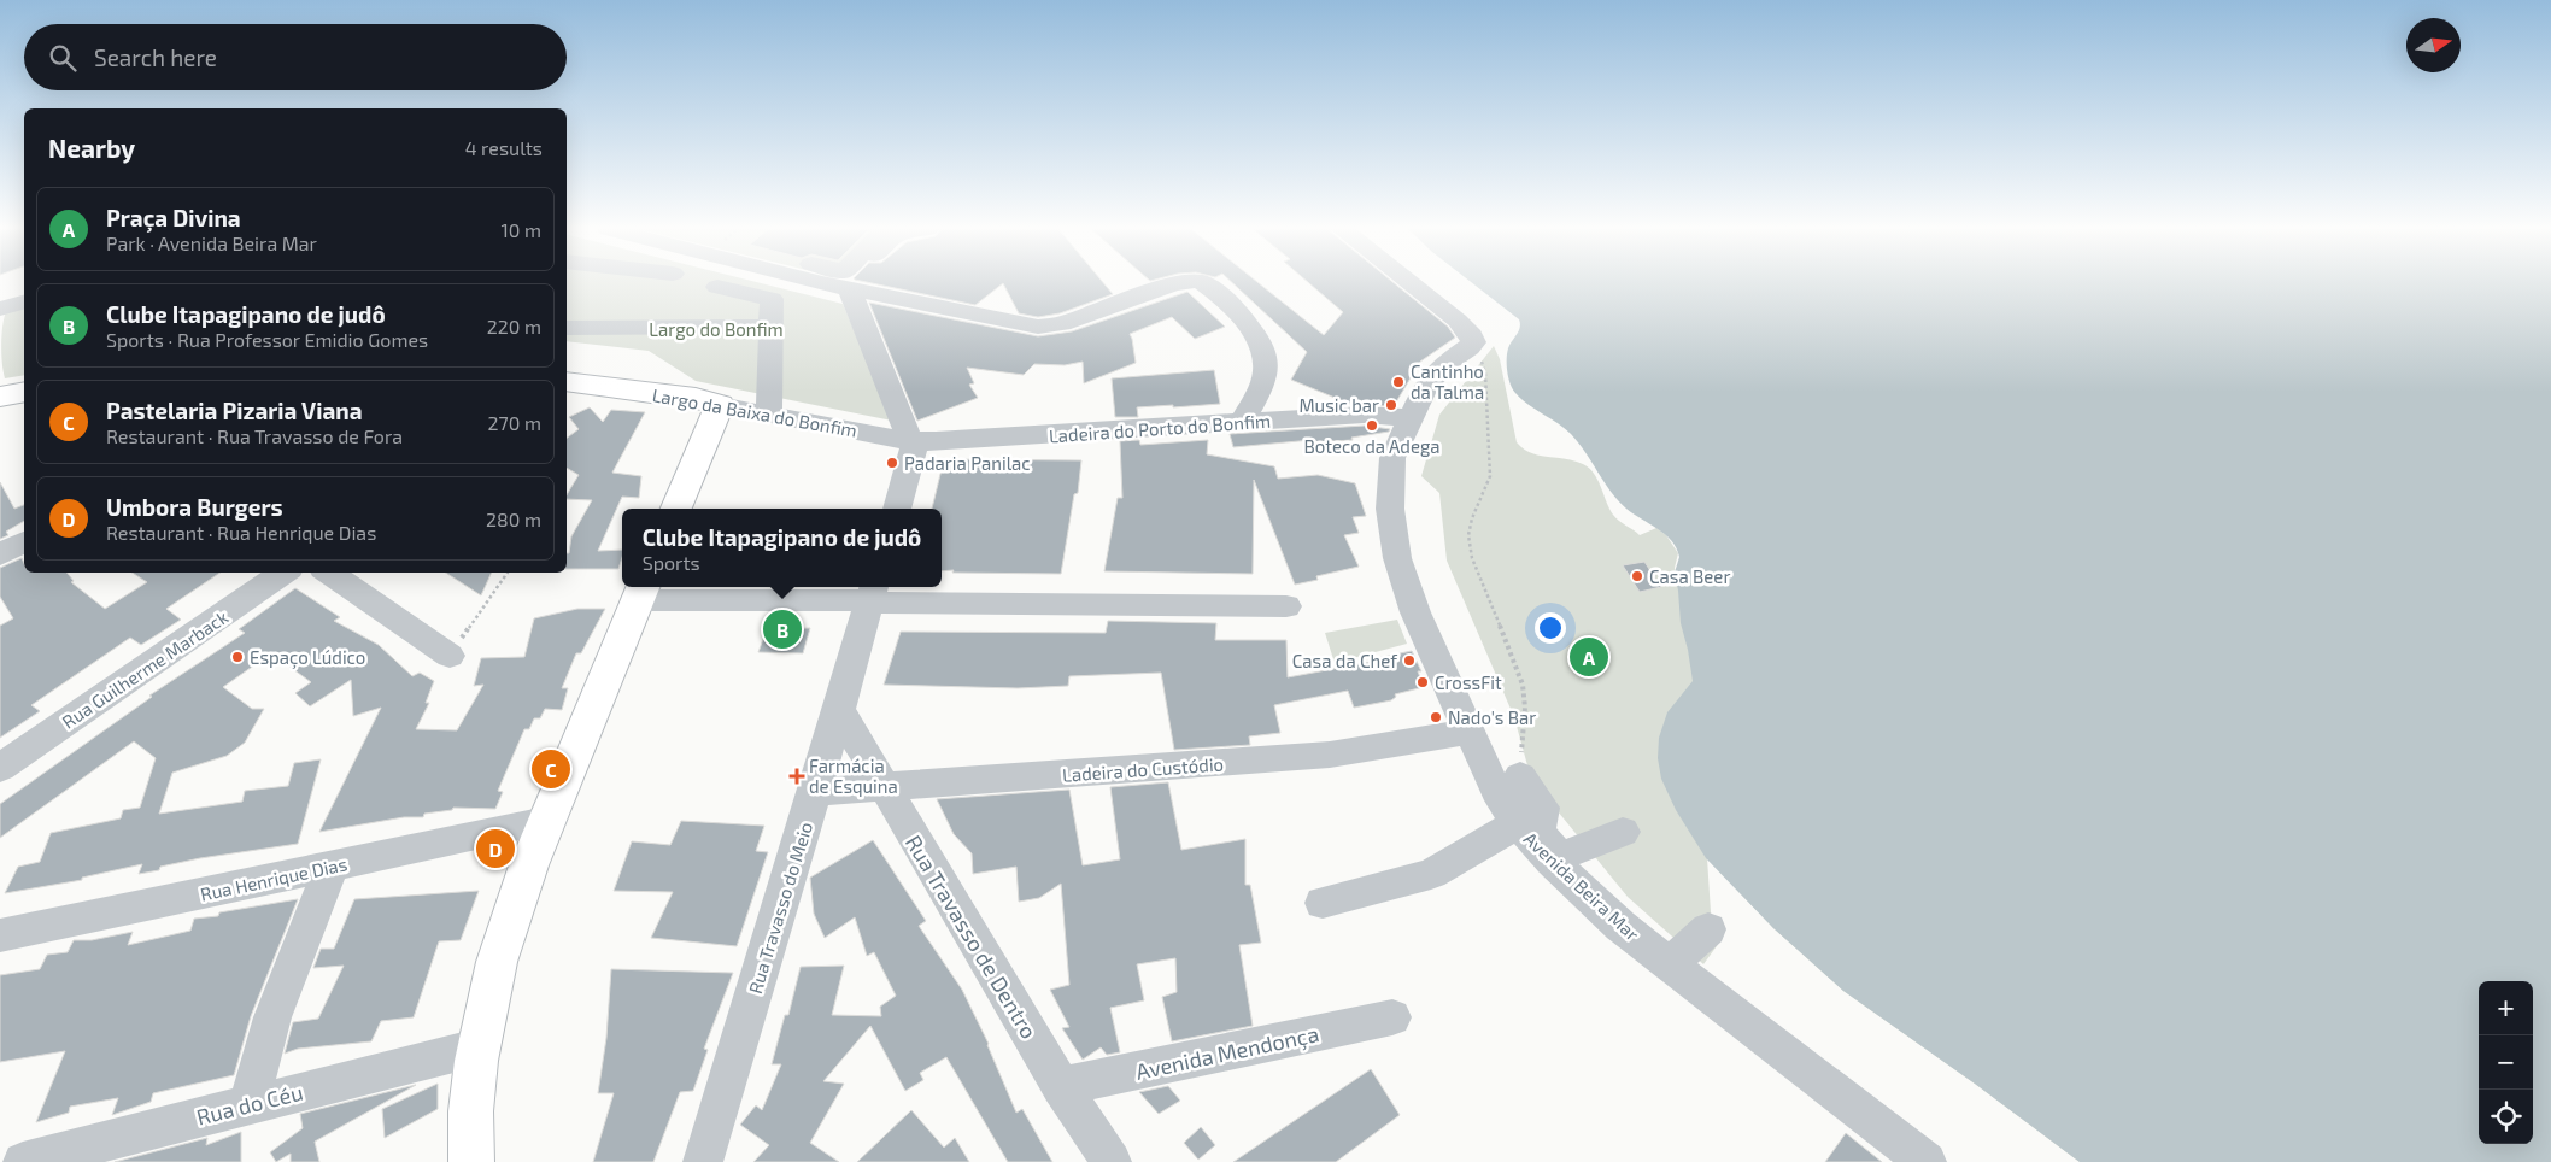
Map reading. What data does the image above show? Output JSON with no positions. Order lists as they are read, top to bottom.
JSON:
{
  "streets": {
    "main road": ["Largo da Baixa do Bonfim"],
    "street": [
      "Ladeira do Porto do Bonfim",
      "Rua Guilherme Marback",
      "Ladeira do Custódio",
      "Rua Henrique Dias",
      "Avenida Beira Mar",
      "Rua Travasso do Meio",
      "Rua Travasso de Dentro",
      "Avenida Mendonça",
      "Rua do Céu"
    ]
  },
  "crossings": [
    ["Largo da Baixa do Bonfim", "Ladeira do Porto do Bonfim"],
    ["Ladeira do Porto do Bonfim", "Avenida Beira Mar"],
    ["Ladeira do Custódio", "Avenida Beira Mar"],
    ["Ladeira do Custódio", "Rua Travasso do Meio"],
    ["Ladeira do Custódio", "Rua Travasso de Dentro"],
    ["Rua Travasso do Meio", "Rua Travasso de Dentro"],
    ["Rua Travasso de Dentro", "Avenida Mendonça"]
  ],
  "parks": ["Largo do Bonfim"],
  "places": {
    "other": [
      "Cantinho da Talma",
      "Music bar",
      "Boteco da Adega",
      "Padaria Panilac",
      "Casa Beer",
      "Espaço Lúdico",
      "Casa da Chef",
      "CrossFit",
      "Nado's Bar"
    ],
    "health": ["Farmácia de Esquina"]
  },
  "north": "right",
  "page": {
    "search": "Search here",
    "heading": ["Nearby", "4 results"],
    "list": [
      {
        "mark": "A",
        "name": "Praça Divina",
        "note": "Park · Avenida Beira Mar",
        "value": "10 m"
      },
      {
        "mark": "B",
        "name": "Clube Itapagipano de judô",
        "note": "Sports · Rua Professor Emidio Gomes",
        "value": "220 m"
      },
      {
        "mark": "C",
        "name": "Pastelaria Pizaria Viana",
        "note": "Restaurant · Rua Travasso de Fora",
        "value": "270 m"
      },
      {
        "mark": "D",
        "name": "Umbora Burgers",
        "note": "Restaurant · Rua Henrique Dias",
        "value": "280 m"
      }
    ],
    "popup": ["Clube Itapagipano de judô", "Sports"],
    "pins": [
      "B",
      "A",
      "C",
      "D"
    ],
    "map_buttons": ["+", "−"]
  }
}
